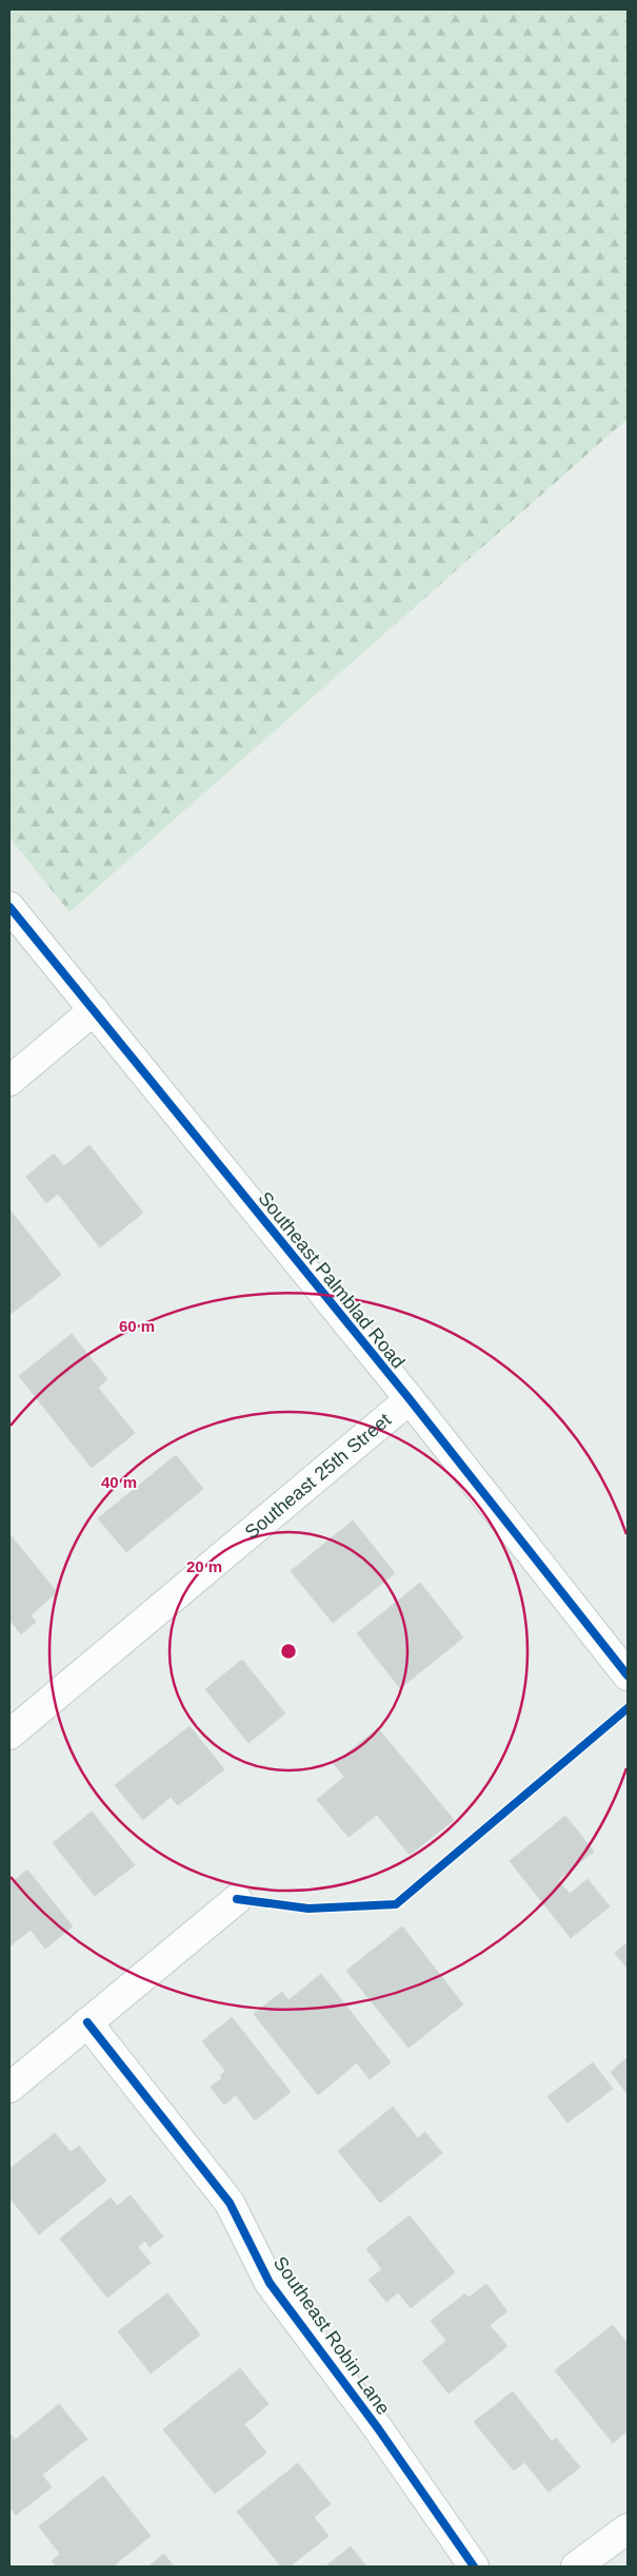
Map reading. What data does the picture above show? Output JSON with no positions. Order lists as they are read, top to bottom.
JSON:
{
  "streets": {
    "street": ["Southeast Palmblad Road", "Southeast 25th Street", "Southeast Robin Lane"]
  },
  "crossings": [
    ["Southeast Palmblad Road", "Southeast 25th Street"]
  ],
  "rings": ["60 m", "40 m", "20 m"]
}
